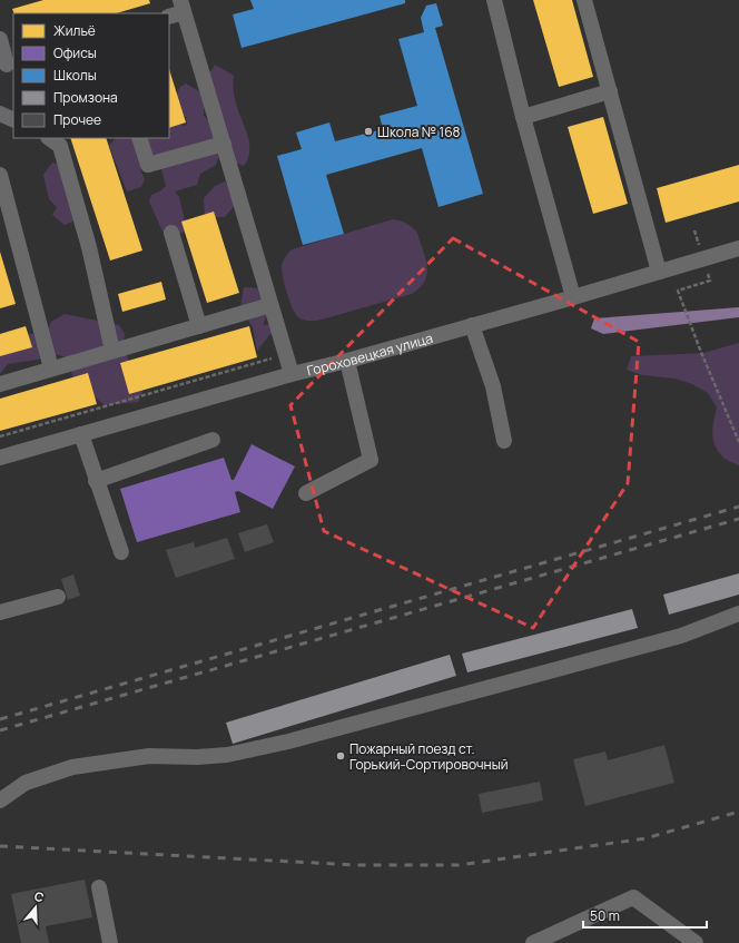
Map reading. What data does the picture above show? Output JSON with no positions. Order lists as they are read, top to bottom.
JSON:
{
  "streets": {
    "street": ["Гороховецкая улица"]
  },
  "places": ["Школа № 168", "Пожарный поезд ст. Горький-Сортировочный"],
  "legend": [
    "Жильё",
    "Офисы",
    "Школы",
    "Промзона",
    "Прочее"
  ],
  "scale_bar": "50 m",
  "north": "top"
}
